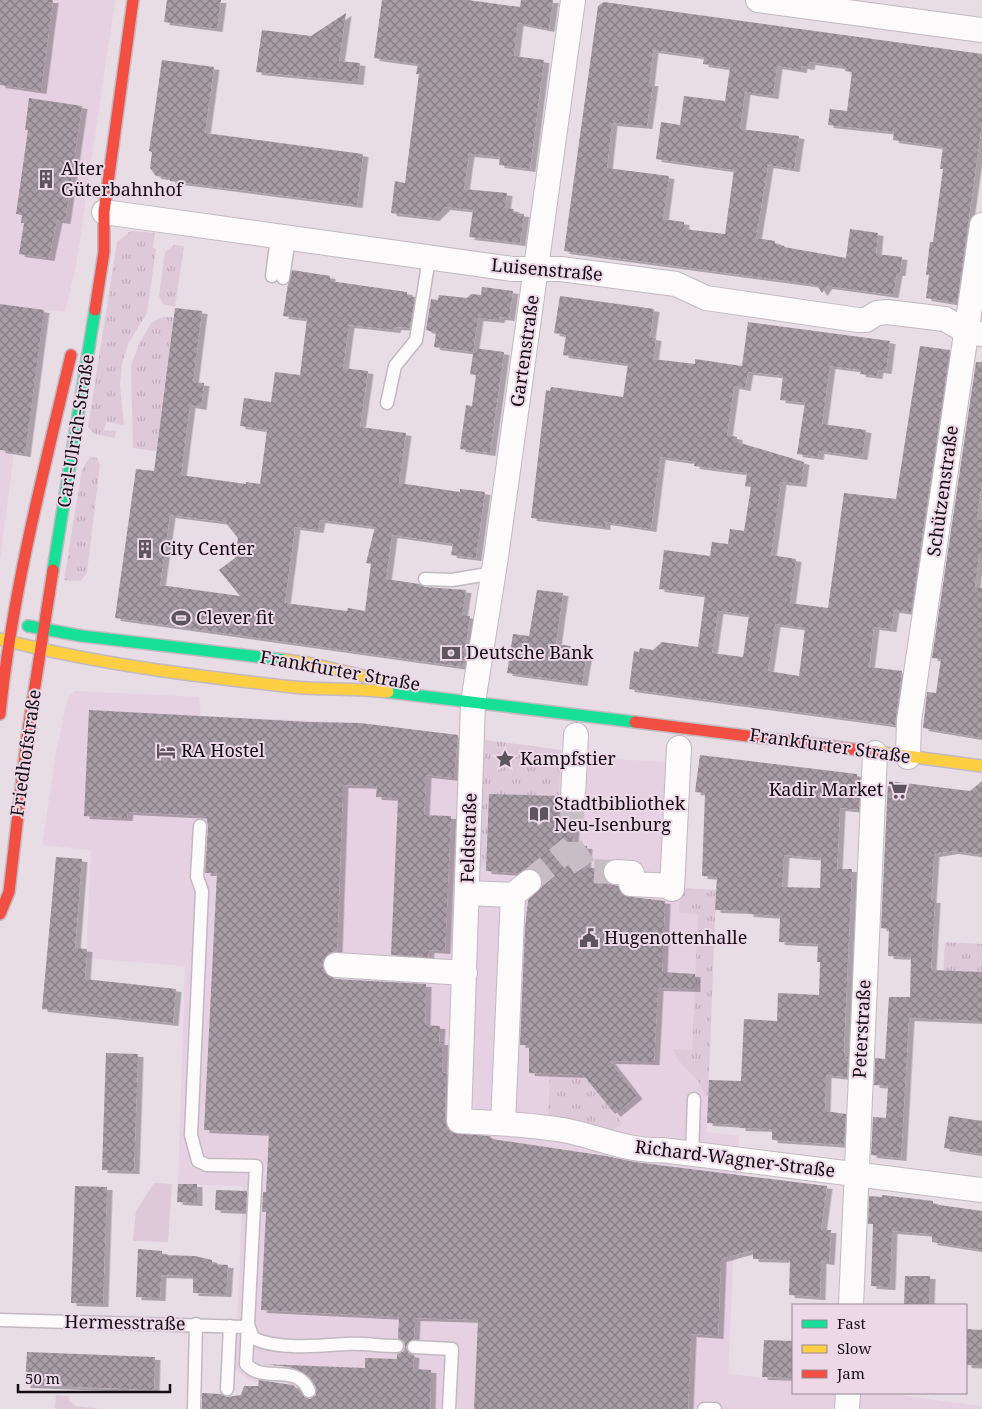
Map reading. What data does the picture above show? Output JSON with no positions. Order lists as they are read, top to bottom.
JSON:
{
  "streets": {
    "main road": ["Carl-Ulrich-Straße", "Frankfurter Straße", "Friedhofstraße"],
    "street": [
      "Luisenstraße",
      "Gartenstraße",
      "Schützenstraße",
      "Feldstraße",
      "Peterstraße",
      "Richard-Wagner-Straße"
    ],
    "lane": ["Hermesstraße"]
  },
  "crossings": [
    ["Luisenstraße", "Gartenstraße"],
    ["Luisenstraße", "Carl-Ulrich-Straße"],
    ["Luisenstraße", "Schützenstraße"],
    ["Gartenstraße", "Frankfurter Straße"],
    ["Gartenstraße", "Feldstraße"],
    ["Carl-Ulrich-Straße", "Frankfurter Straße"],
    ["Carl-Ulrich-Straße", "Friedhofstraße"],
    ["Schützenstraße", "Frankfurter Straße"],
    ["Frankfurter Straße", "Friedhofstraße"],
    ["Frankfurter Straße", "Feldstraße"],
    ["Frankfurter Straße", "Peterstraße"],
    ["Feldstraße", "Richard-Wagner-Straße"],
    ["Peterstraße", "Richard-Wagner-Straße"]
  ],
  "places": {
    "building": ["Alter Güterbahnhof", "City Center"],
    "sports": ["Clever fit"],
    "bank": ["Deutsche Bank"],
    "hotel": ["RA Hostel"],
    "place": ["Kampfstier"],
    "supermarket": ["Kadir Market"],
    "library": ["Stadtbibliothek Neu-Isenburg"],
    "public building": ["Hugenottenhalle"]
  },
  "legend": ["Fast", "Slow", "Jam"],
  "scale_bar": "50 m"
}
